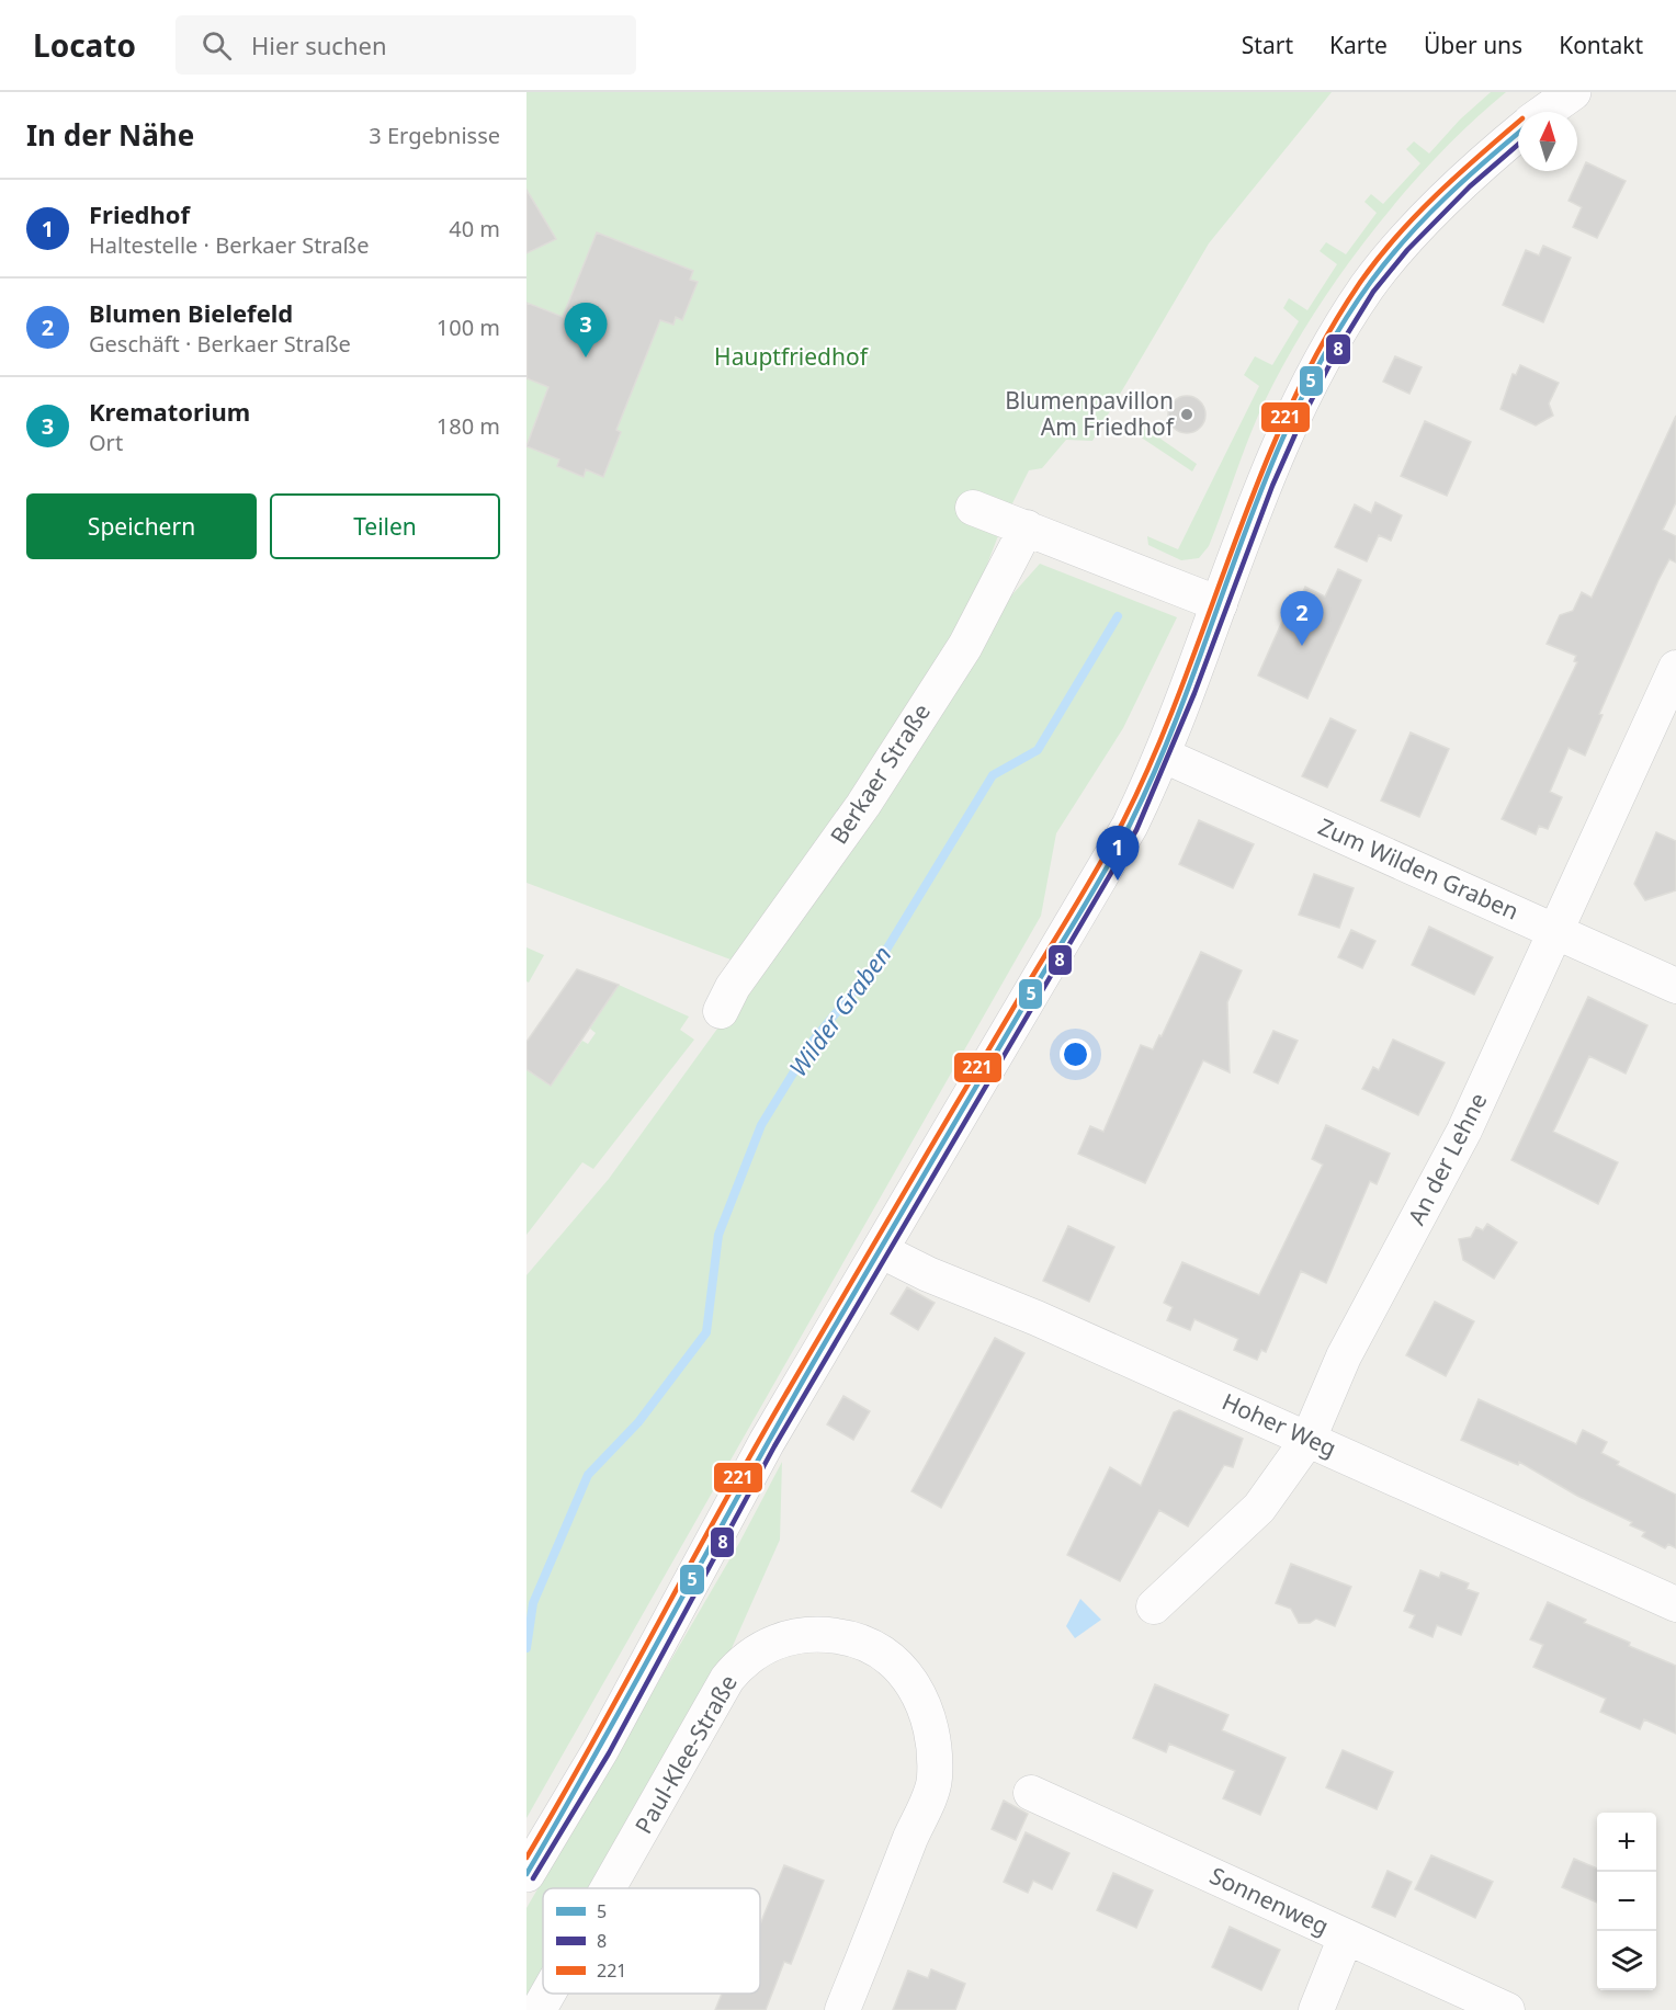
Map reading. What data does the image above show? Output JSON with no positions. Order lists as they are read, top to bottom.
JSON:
{
  "streets": {
    "street": [
      "Berkaer Straße",
      "Zum Wilden Graben",
      "An der Lehne",
      "Hoher Weg",
      "Paul-Klee-Straße",
      "Sonnenweg"
    ]
  },
  "crossings": [
    ["Zum Wilden Graben", "An der Lehne"],
    ["An der Lehne", "Hoher Weg"]
  ],
  "water": ["Wilder Graben"],
  "parks": ["Hauptfriedhof"],
  "places": ["Blumenpavillon Am Friedhof"],
  "lines": ["transit line 221", "transit line 5", "transit line 8"],
  "legend": ["5", "8", "221"],
  "north": "top",
  "page": {
    "header": "Locato",
    "search": "Hier suchen",
    "nav": [
      "Start",
      "Karte",
      "Über uns",
      "Kontakt"
    ],
    "heading": ["In der Nähe", "3 Ergebnisse"],
    "list": [
      {
        "mark": "1",
        "name": "Friedhof",
        "note": "Haltestelle · Berkaer Straße",
        "value": "40 m"
      },
      {
        "mark": "2",
        "name": "Blumen Bielefeld",
        "note": "Geschäft · Berkaer Straße",
        "value": "100 m"
      },
      {
        "mark": "3",
        "name": "Krematorium",
        "note": "Ort",
        "value": "180 m"
      }
    ],
    "pins": ["3", "2", "1"],
    "buttons": ["Speichern", "Teilen"],
    "map_buttons": ["+", "−"]
  }
}
